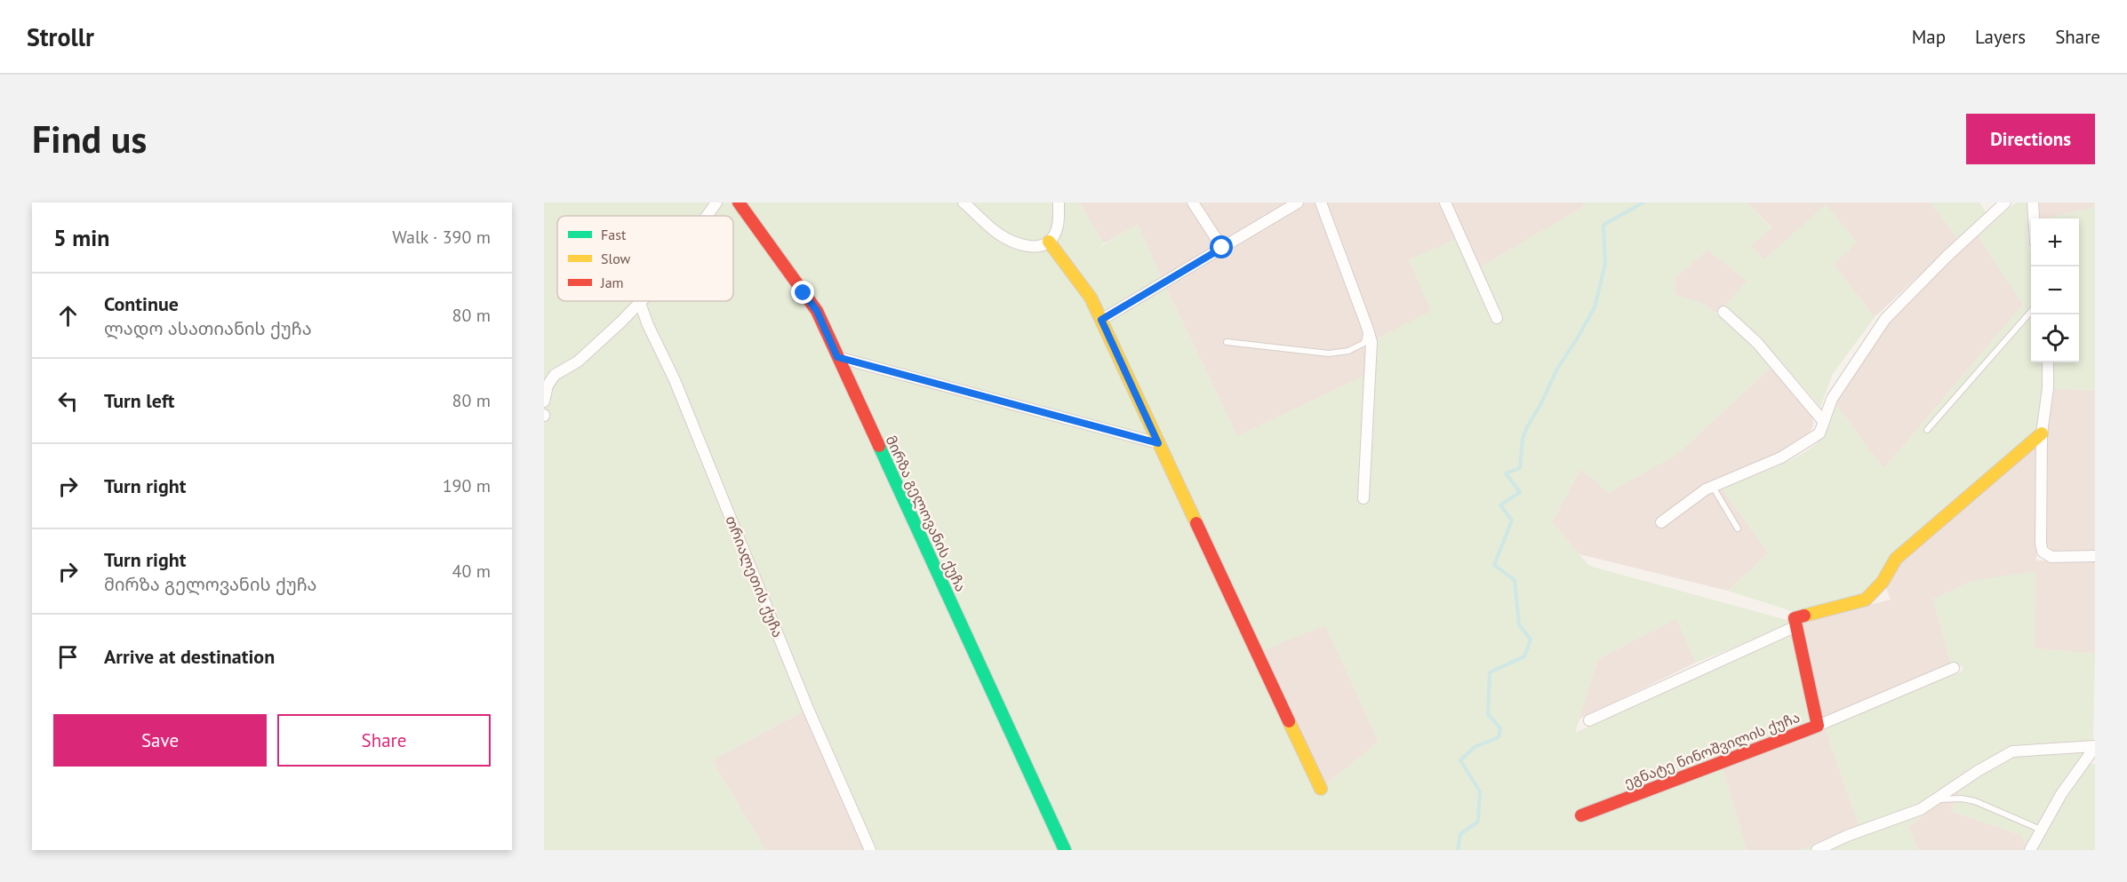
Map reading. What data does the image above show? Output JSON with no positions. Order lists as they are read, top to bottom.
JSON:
{
  "streets": {
    "street": ["მირზა გელოვანის ქუჩა", "თრიალეთის ქუჩა", "ეგნატე ნინოშვილის ქუჩა"]
  },
  "legend": ["Fast", "Slow", "Jam"],
  "page": {
    "header": "Strollr",
    "nav": ["Map", "Layers", "Share"],
    "buttons": [
      "Directions",
      ["Save", "Share"]
    ],
    "title": "Find us",
    "heading": ["5 min", "Walk · 390 m"],
    "map_buttons": ["+", "−"],
    "list": [
      ["Continue", "ლადო ასათიანის ქუჩა", "80 m"],
      ["Turn left", "80 m"],
      ["Turn right", "190 m"],
      ["Turn right", "მირზა გელოვანის ქუჩა", "40 m"],
      "Arrive at destination"
    ]
  }
}
